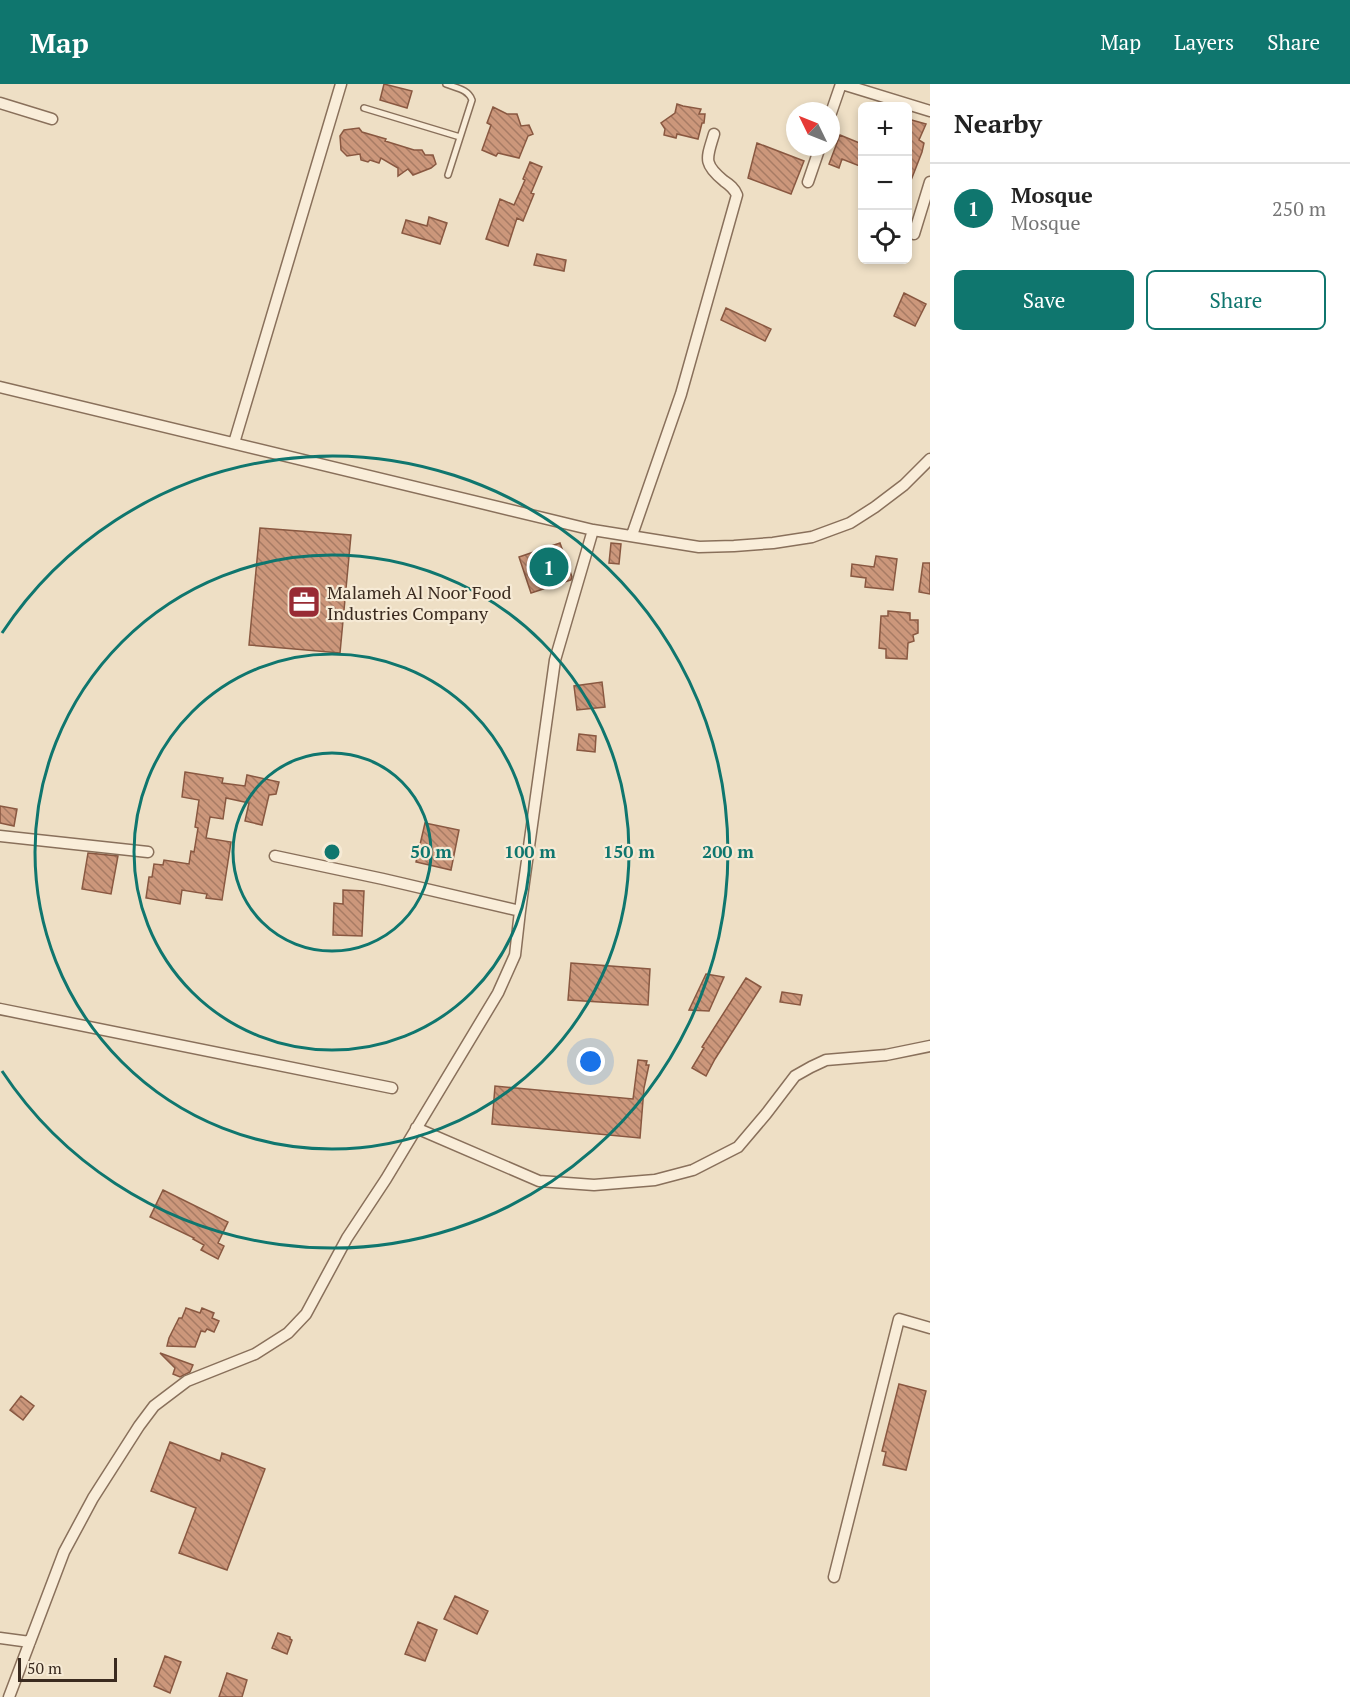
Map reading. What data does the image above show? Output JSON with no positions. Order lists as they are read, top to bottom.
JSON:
{
  "places": {
    "office": ["Malameh Al Noor Food Industries Company"]
  },
  "scale_bar": "50 m",
  "north": "top left",
  "page": {
    "header": "Map",
    "nav": ["Map", "Layers", "Share"],
    "heading": "Nearby",
    "map_buttons": ["+", "−"],
    "list": [
      {
        "mark": "1",
        "name": "Mosque",
        "note": "Mosque",
        "value": "250 m"
      }
    ],
    "buttons": ["Save", "Share"],
    "pins": "1",
    "scale": "50 m"
  },
  "rings": [
    "50 m",
    "100 m",
    "150 m",
    "200 m"
  ]
}
